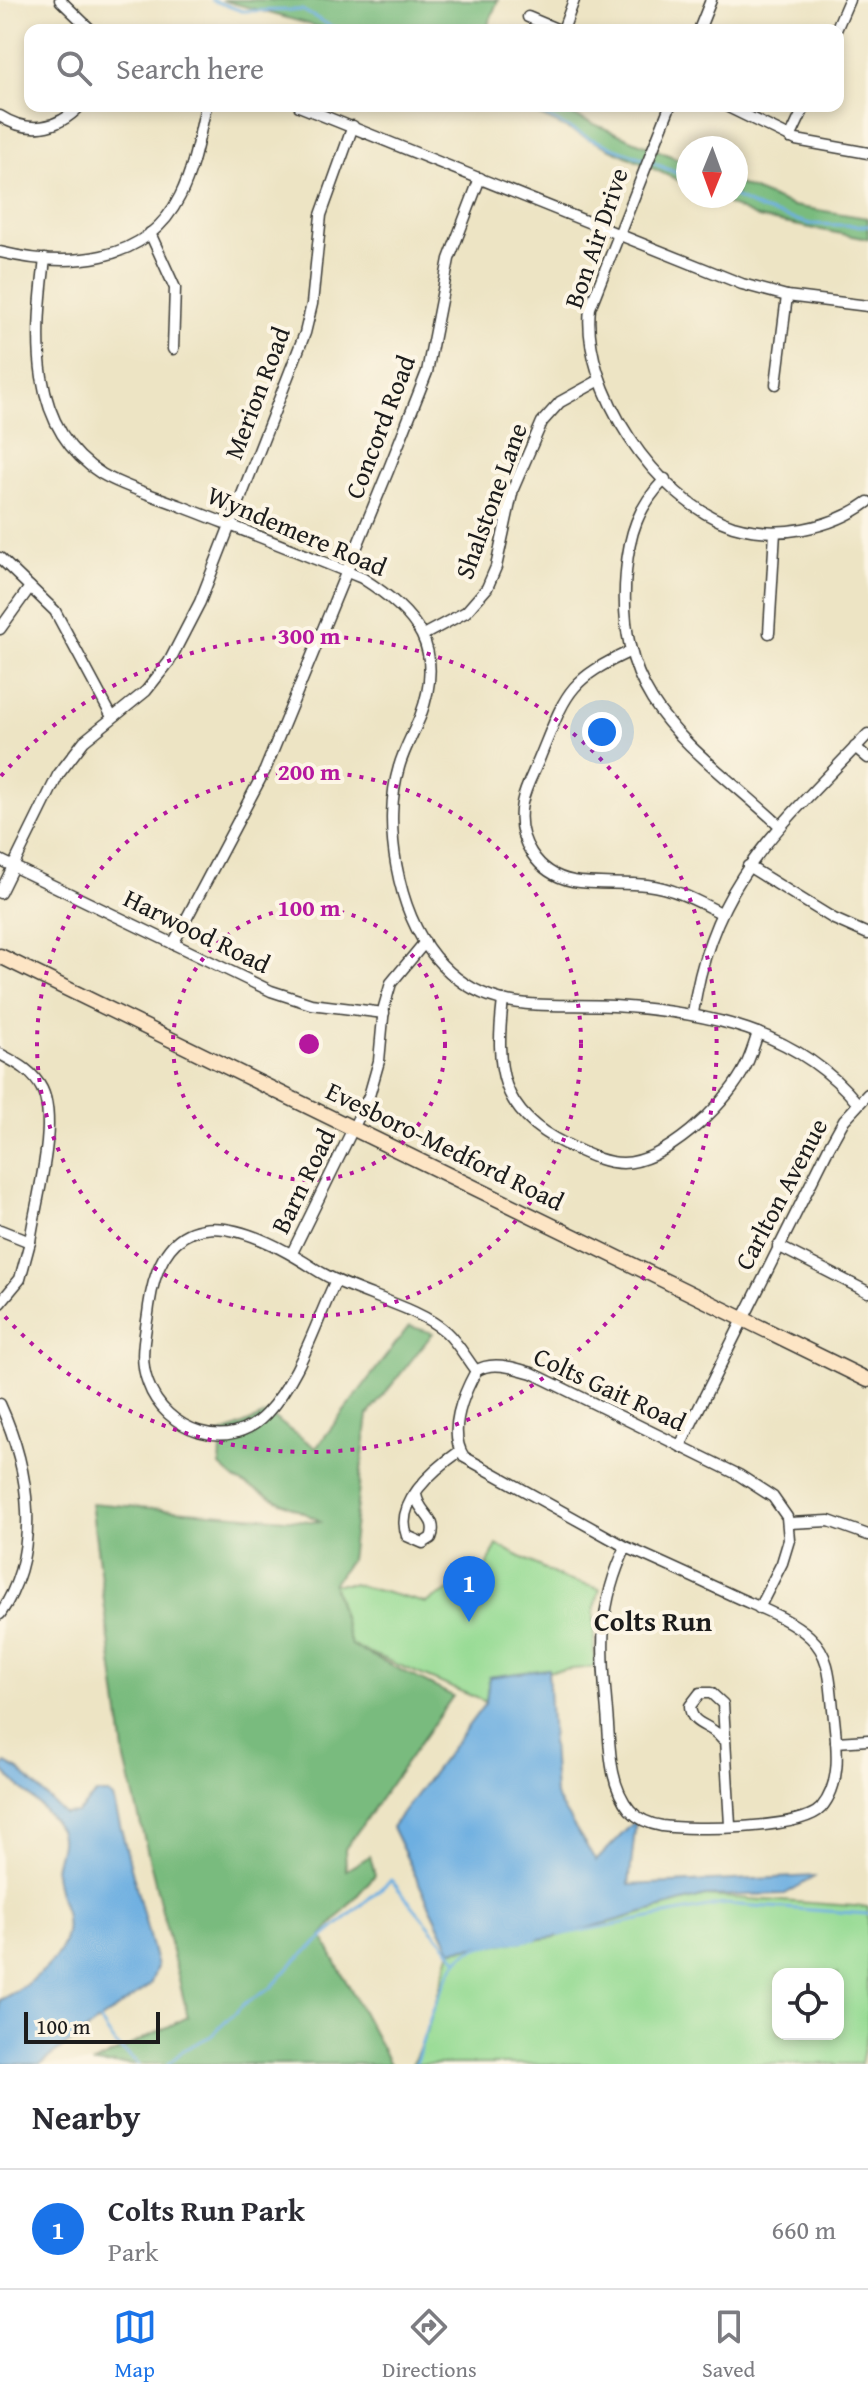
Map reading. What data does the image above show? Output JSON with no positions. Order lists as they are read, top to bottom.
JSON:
{
  "streets": {
    "street": [
      "Bon Air Drive",
      "Merion Road",
      "Concord Road",
      "Shalstone Lane",
      "Wyndemere Road",
      "Harwood Road",
      "Evesboro-Medford Road",
      "Barn Road",
      "Carlton Avenue",
      "Colts Gait Road"
    ]
  },
  "crossings": [
    ["Bon Air Drive", "Shalstone Lane"],
    ["Merion Road", "Wyndemere Road"],
    ["Merion Road", "Harwood Road"],
    ["Concord Road", "Wyndemere Road"],
    ["Concord Road", "Harwood Road"],
    ["Shalstone Lane", "Wyndemere Road"],
    ["Harwood Road", "Barn Road"],
    ["Evesboro-Medford Road", "Barn Road"],
    ["Evesboro-Medford Road", "Carlton Avenue"],
    ["Carlton Avenue", "Colts Gait Road"]
  ],
  "districts": ["Colts Run"],
  "scale_bar": "100 m",
  "north": "bottom",
  "page": {
    "search": "Search here",
    "pins": "1",
    "scale": "100 m",
    "heading": "Nearby",
    "list": [
      {
        "mark": "1",
        "name": "Colts Run Park",
        "note": "Park",
        "value": "660 m"
      }
    ],
    "nav": ["Map", "Directions", "Saved"]
  },
  "rings": ["300 m", "200 m", "100 m"]
}
